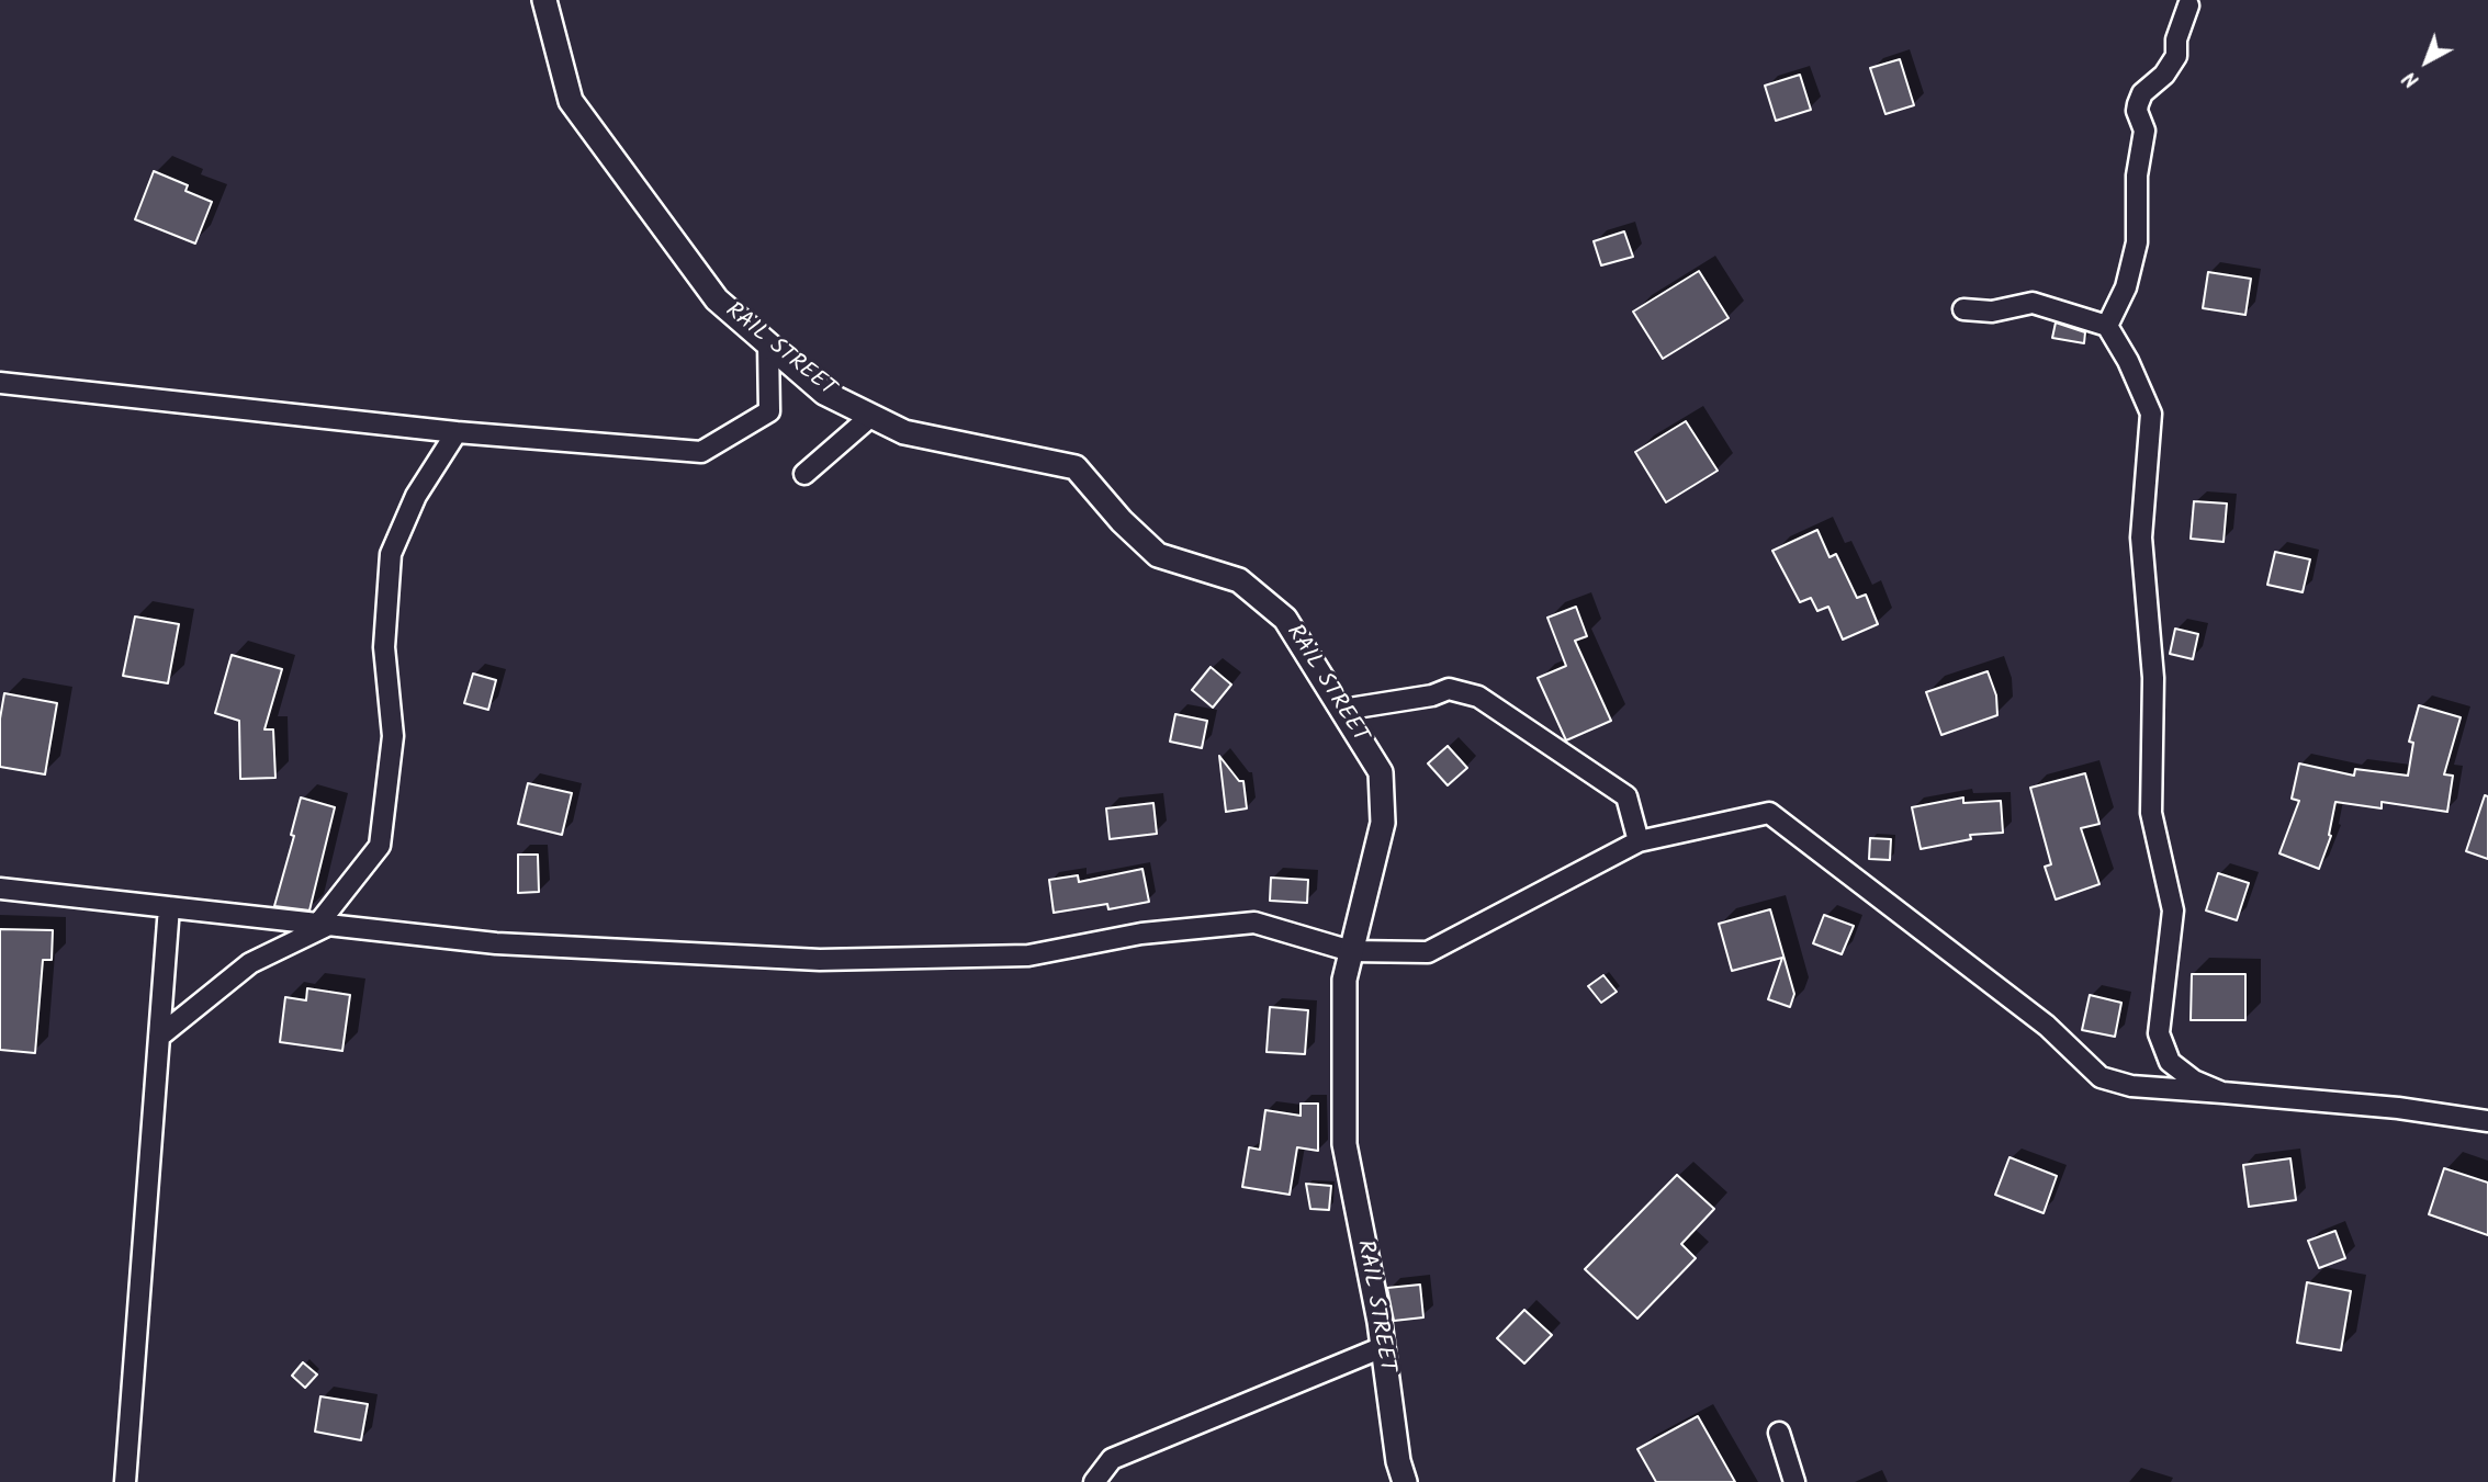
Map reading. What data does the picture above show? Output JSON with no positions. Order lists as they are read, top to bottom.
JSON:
{
  "streets": {
    "street": ["RAIL STREET"]
  },
  "north": "bottom left"
}
